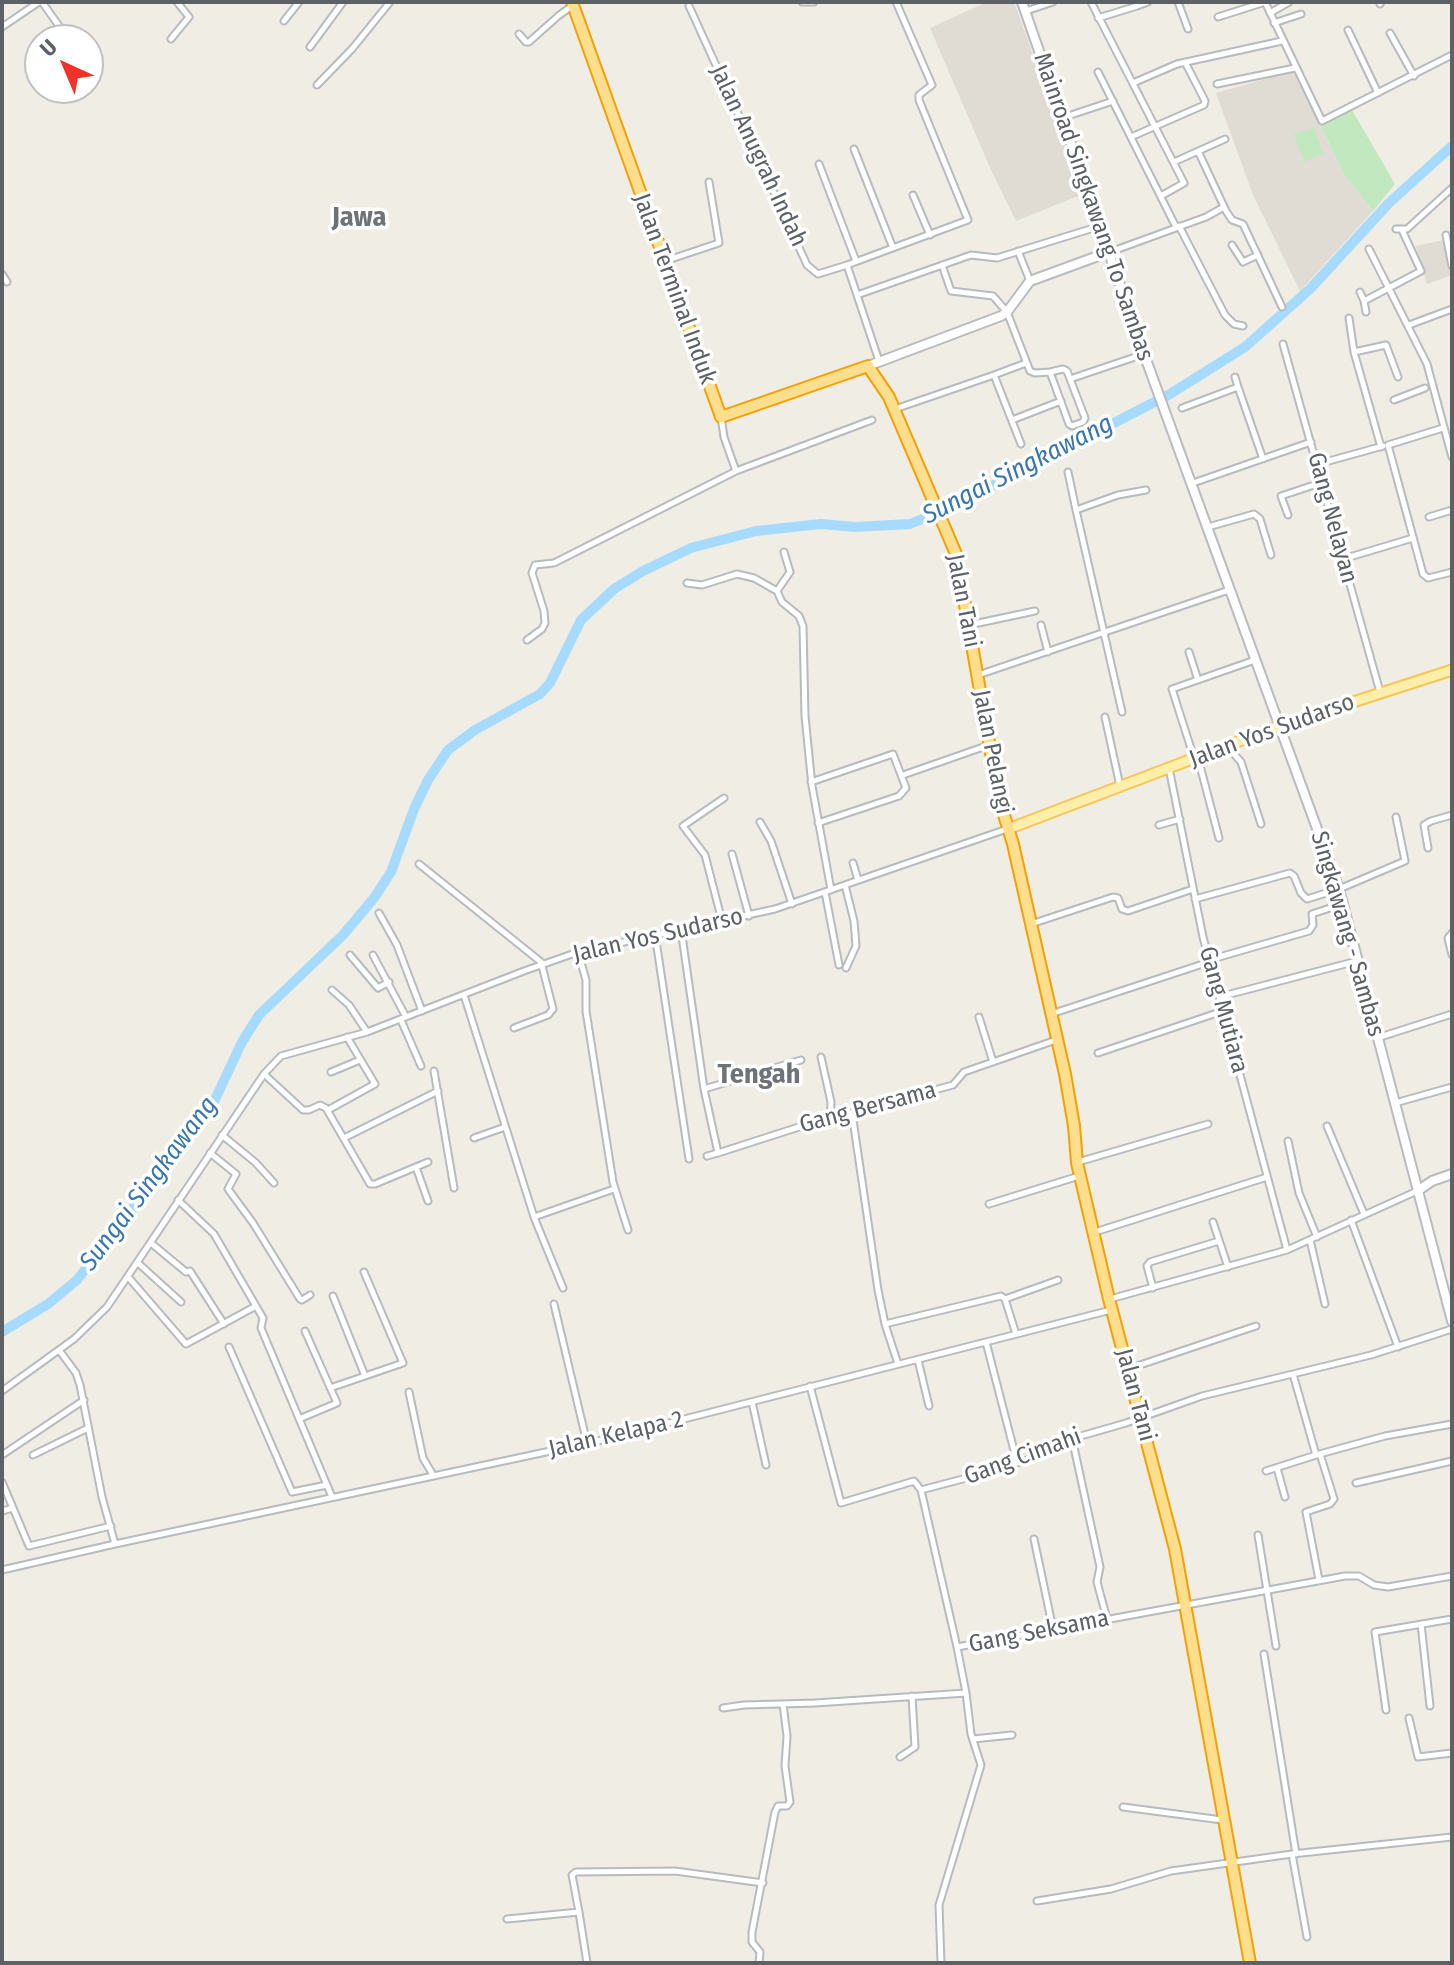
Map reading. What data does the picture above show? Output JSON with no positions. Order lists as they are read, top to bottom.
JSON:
{
  "streets": {
    "highway": ["Jalan Terminal Induk", "Jalan Tani", "Jalan Pelangi"],
    "main road": ["Jalan Yos Sudarso"],
    "street": [
      "Jalan Anugrah Indah",
      "Mainroad Singkawang To Sambas",
      "Gang Nelayan",
      "Singkawang - Sambas",
      "Gang Mutiara",
      "Gang Bersama",
      "Jalan Kelapa 2",
      "Gang Cimahi",
      "Gang Seksama"
    ]
  },
  "crossings": [
    ["Mainroad Singkawang To Sambas", "Singkawang - Sambas"],
    ["Gang Nelayan", "Jalan Yos Sudarso"],
    ["Jalan Tani", "Jalan Yos Sudarso"],
    ["Jalan Tani", "Jalan Pelangi"],
    ["Jalan Tani", "Gang Bersama"],
    ["Jalan Tani", "Jalan Kelapa 2"],
    ["Jalan Tani", "Gang Cimahi"],
    ["Jalan Tani", "Gang Seksama"],
    ["Jalan Yos Sudarso", "Jalan Pelangi"],
    ["Jalan Yos Sudarso", "Singkawang - Sambas"],
    ["Jalan Yos Sudarso", "Gang Mutiara"],
    ["Singkawang - Sambas", "Jalan Kelapa 2"],
    ["Gang Mutiara", "Jalan Kelapa 2"],
    ["Jalan Kelapa 2", "Gang Cimahi"],
    ["Gang Cimahi", "Gang Seksama"]
  ],
  "districts": ["Jawa", "Tengah"],
  "water": ["Sungai Singkawang"],
  "north": "top left"
}
